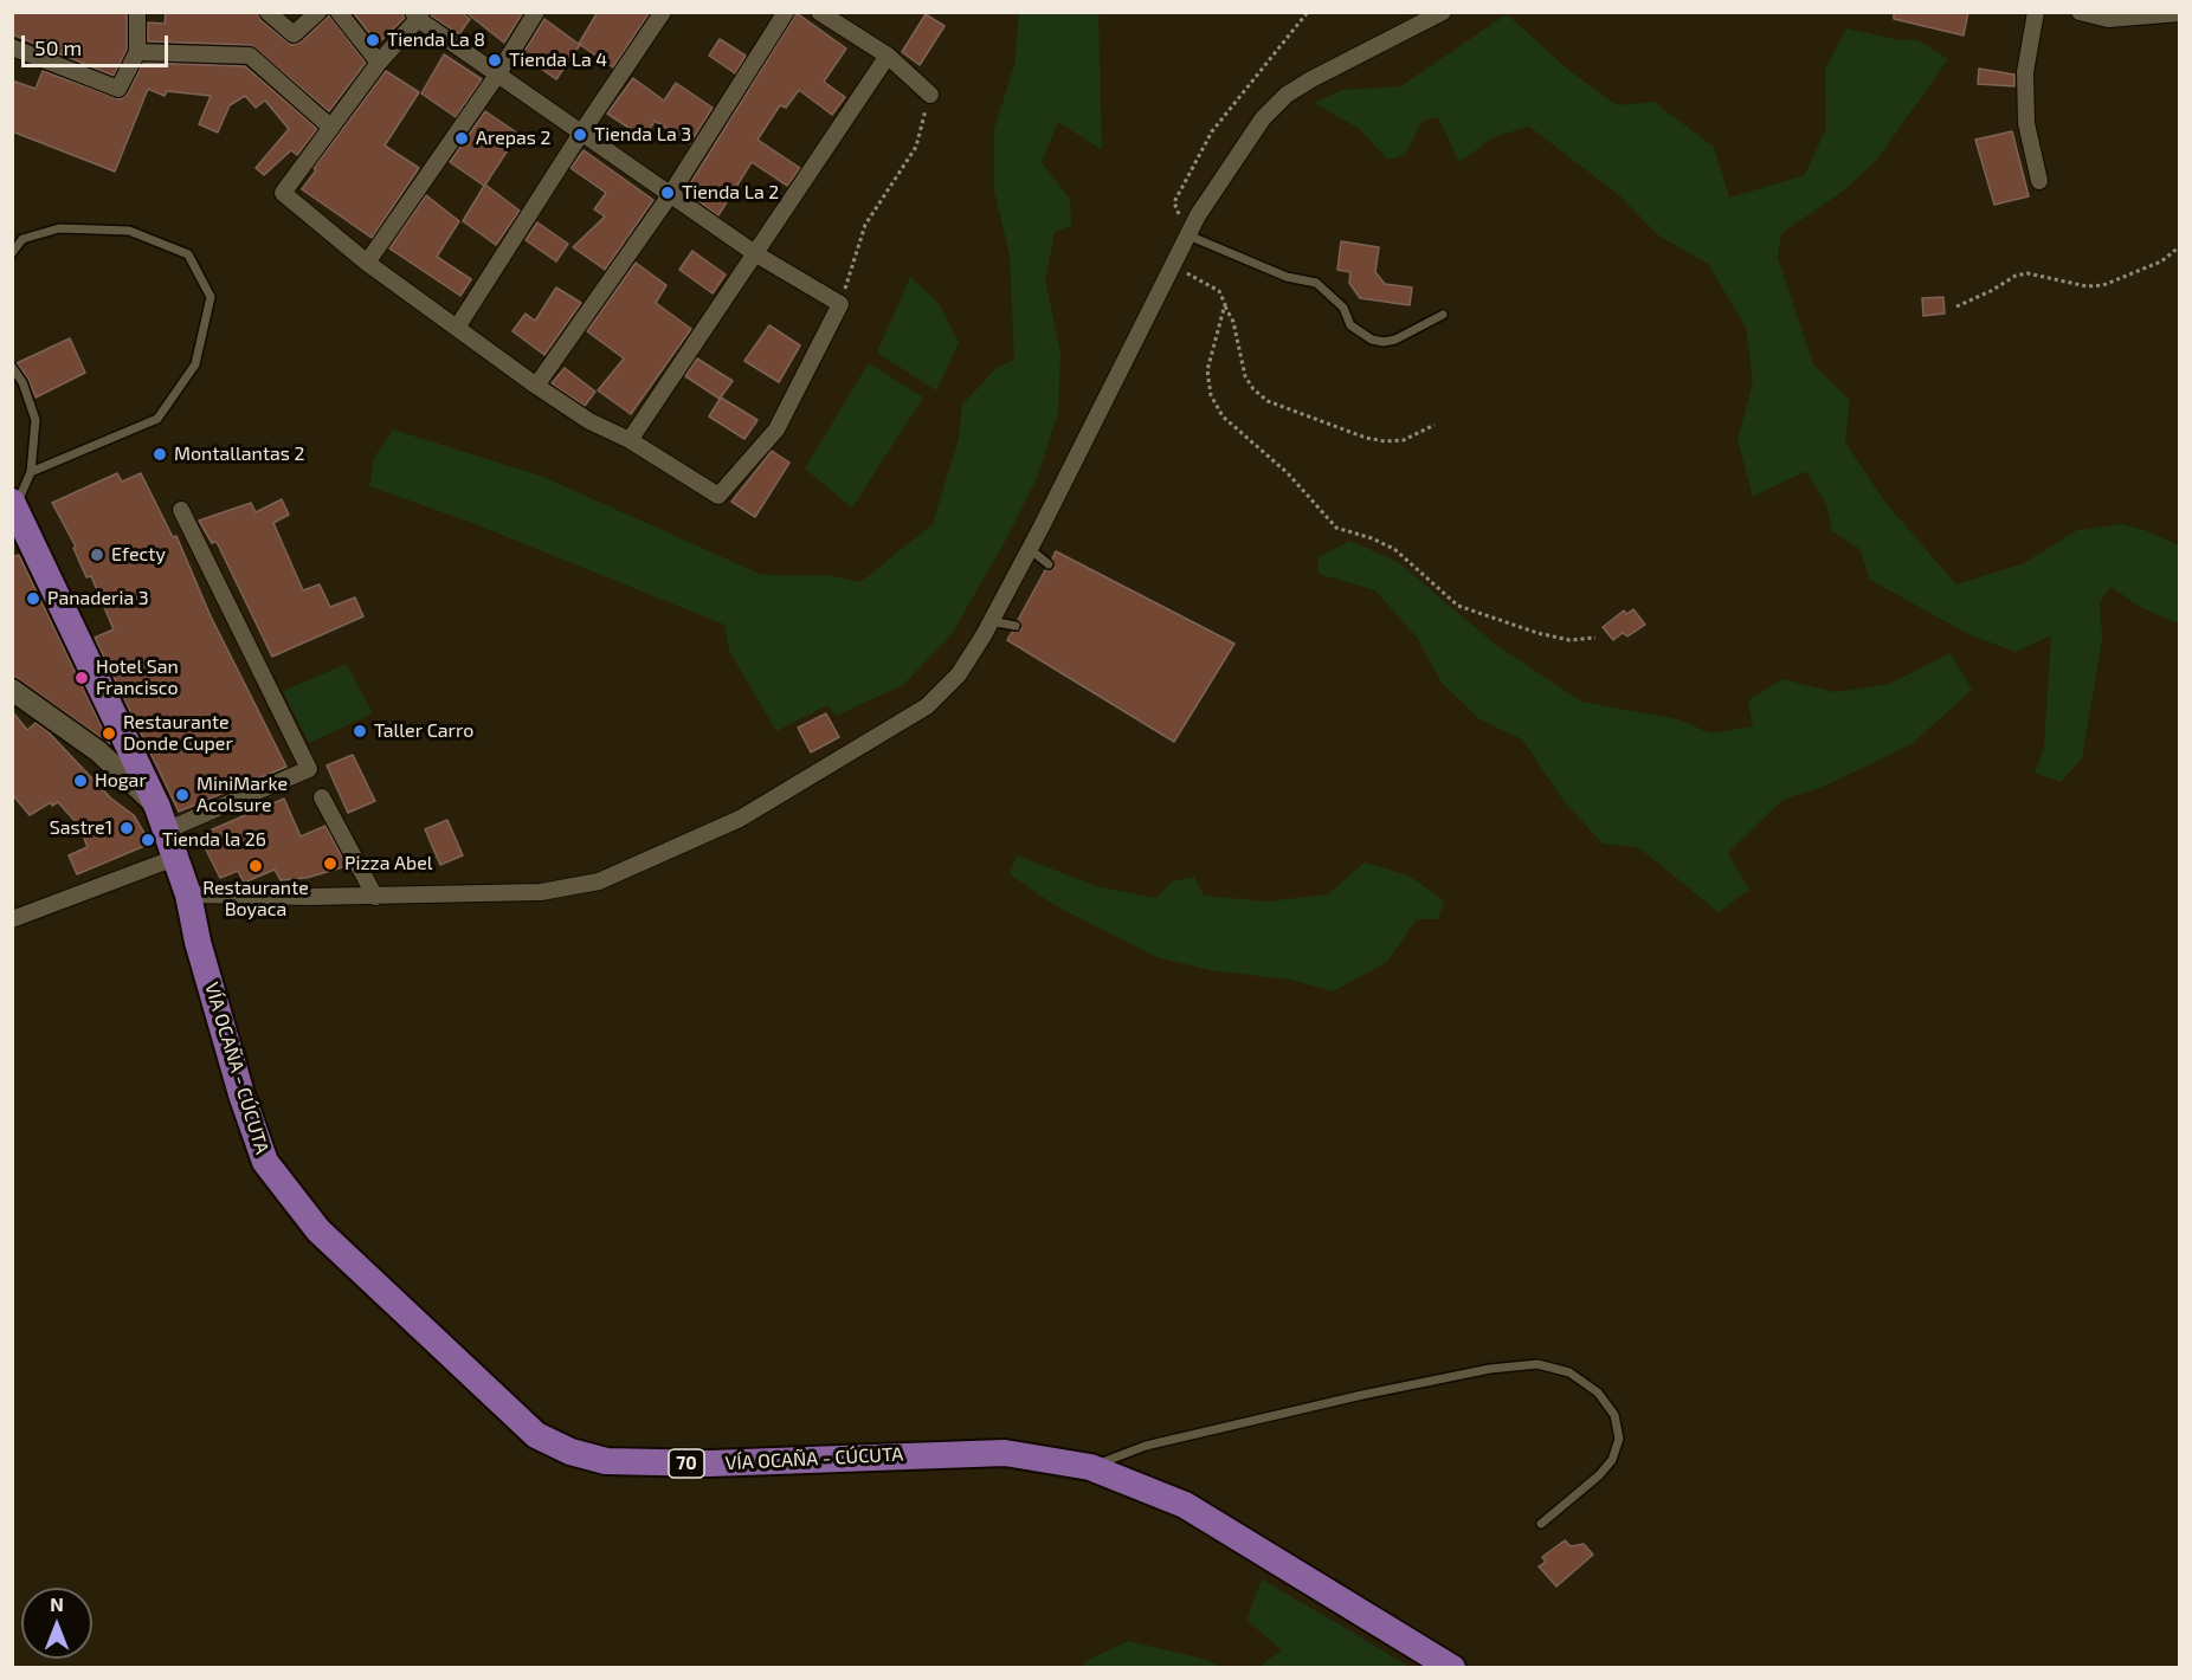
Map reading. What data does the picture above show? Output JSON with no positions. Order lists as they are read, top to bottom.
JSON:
{
  "streets": {
    "main road": ["VÍA OCAÑA - CÚCUTA", "70"]
  },
  "crossings": [
    ["VÍA OCAÑA - CÚCUTA", "70"]
  ],
  "places": [
    "Tienda La 8",
    "Tienda La 4",
    "Tienda La 3",
    "Arepas 2",
    "Tienda La 2",
    "Montallantas 2",
    "Efecty",
    "Panaderia 3",
    "Hotel San Francisco",
    "Taller Carro",
    "Restaurante Donde Cuper",
    "Hogar",
    "MiniMarke Acolsure",
    "Sastre1",
    "Tienda la 26",
    "Pizza Abel",
    "Restaurante Boyaca"
  ],
  "scale_bar": "50 m",
  "north": "top"
}
